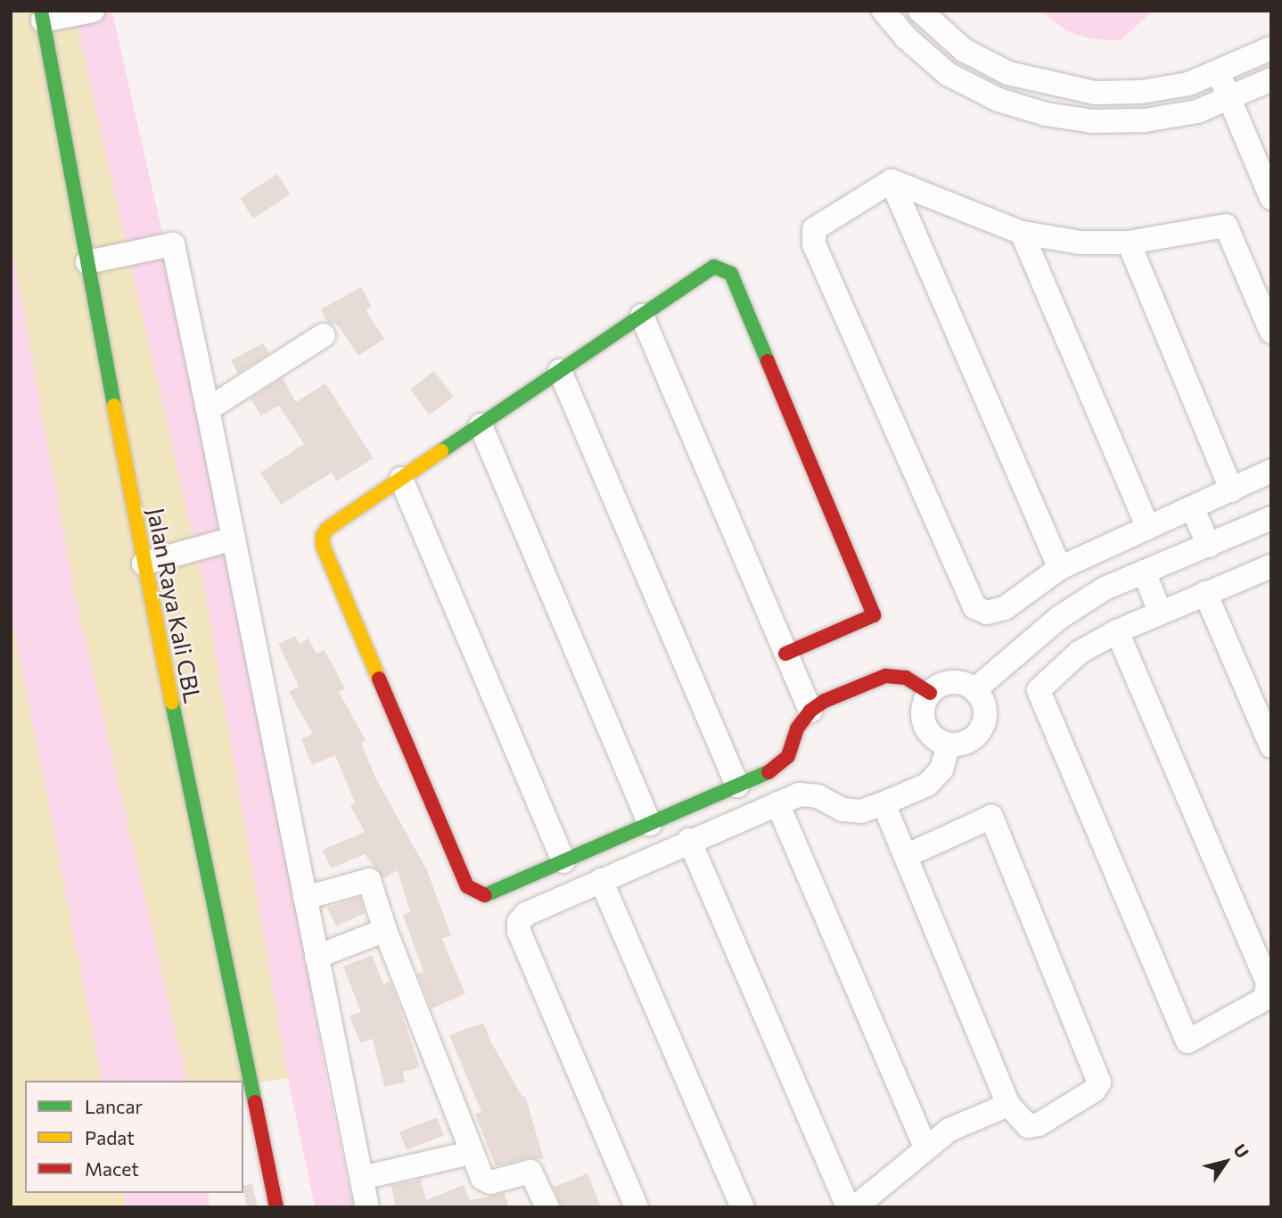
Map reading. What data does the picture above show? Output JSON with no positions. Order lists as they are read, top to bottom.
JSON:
{
  "streets": {
    "street": ["Jalan Raya Kali CBL"]
  },
  "legend": ["Lancar", "Padat", "Macet"],
  "north": "top right"
}
